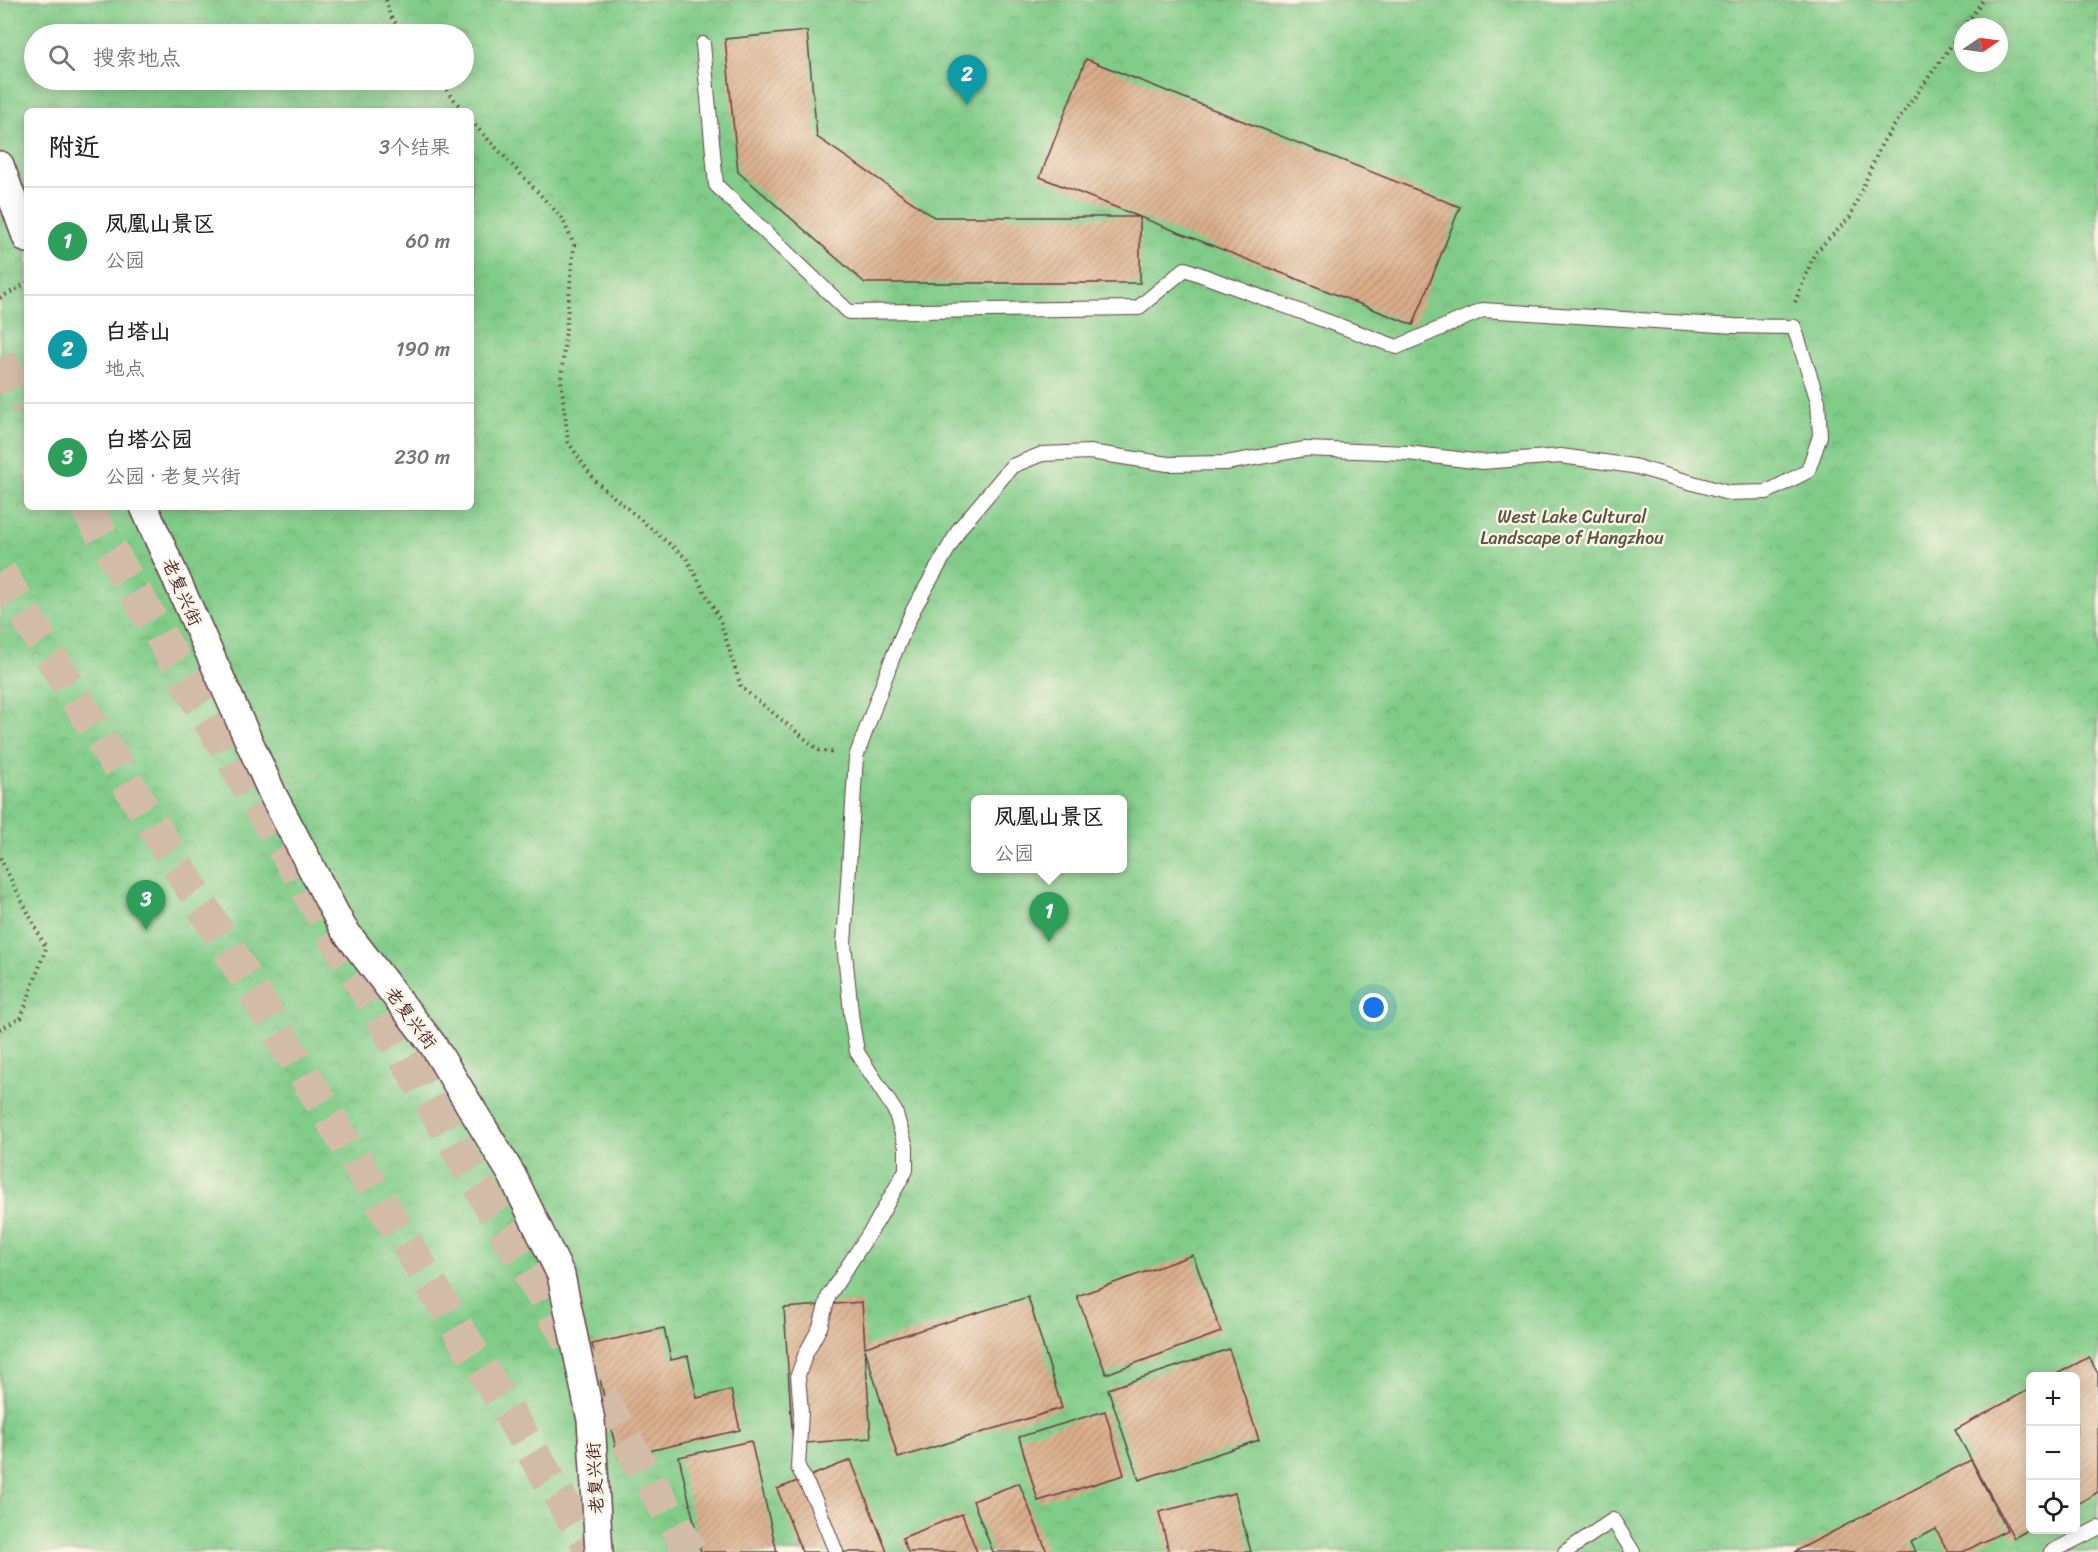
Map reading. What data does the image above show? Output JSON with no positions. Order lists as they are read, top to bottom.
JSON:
{
  "streets": {
    "street": ["老复兴街"]
  },
  "parks": ["West Lake Cultural Landscape of Hangzhou"],
  "north": "right",
  "page": {
    "search": "搜索地点",
    "pins": ["2", "3", "1"],
    "heading": ["附近", "3个结果"],
    "list": [
      {
        "mark": "1",
        "name": "凤凰山景区",
        "note": "公园",
        "value": "60 m"
      },
      {
        "mark": "2",
        "name": "白塔山",
        "note": "地点",
        "value": "190 m"
      },
      {
        "mark": "3",
        "name": "白塔公园",
        "note": "公园 · 老复兴街",
        "value": "230 m"
      }
    ],
    "popup": ["凤凰山景区", "公园"],
    "map_buttons": ["+", "−"]
  }
}
